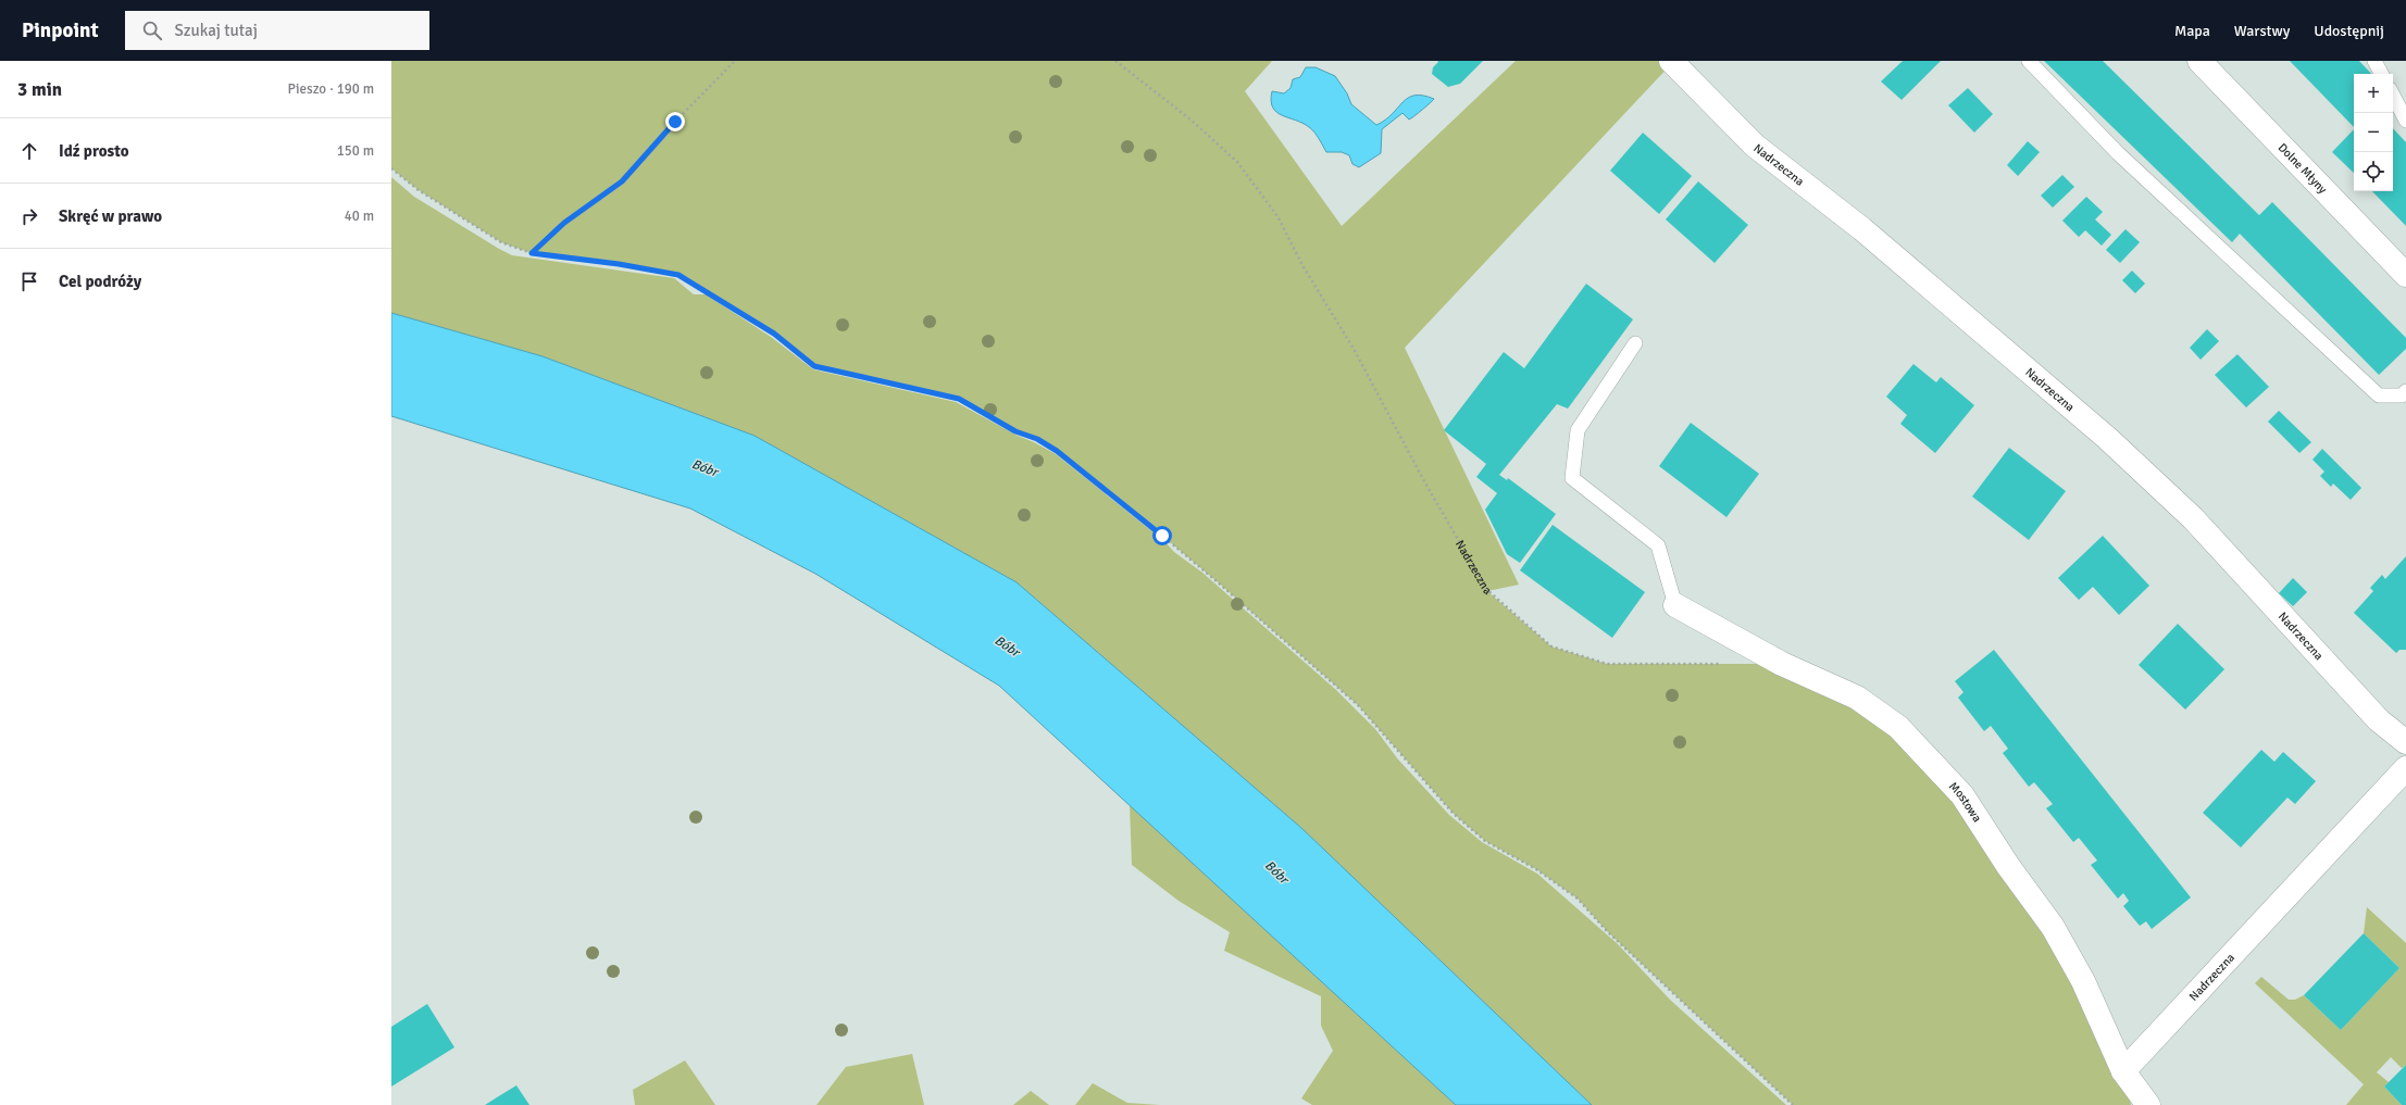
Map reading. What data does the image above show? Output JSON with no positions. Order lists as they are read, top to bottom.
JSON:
{
  "streets": {
    "street": ["Nadrzeczna", "Dolne Młyny", "Mostowa"]
  },
  "crossings": [
    ["Nadrzeczna", "Mostowa"]
  ],
  "water": ["Bóbr"],
  "page": {
    "header": "Pinpoint",
    "search": "Szukaj tutaj",
    "nav": ["Mapa", "Warstwy", "Udostępnij"],
    "heading": ["3 min", "Pieszo · 190 m"],
    "map_buttons": ["+", "−"],
    "list": [
      ["Idź prosto", "150 m"],
      ["Skręć w prawo", "40 m"],
      "Cel podróży"
    ]
  }
}
